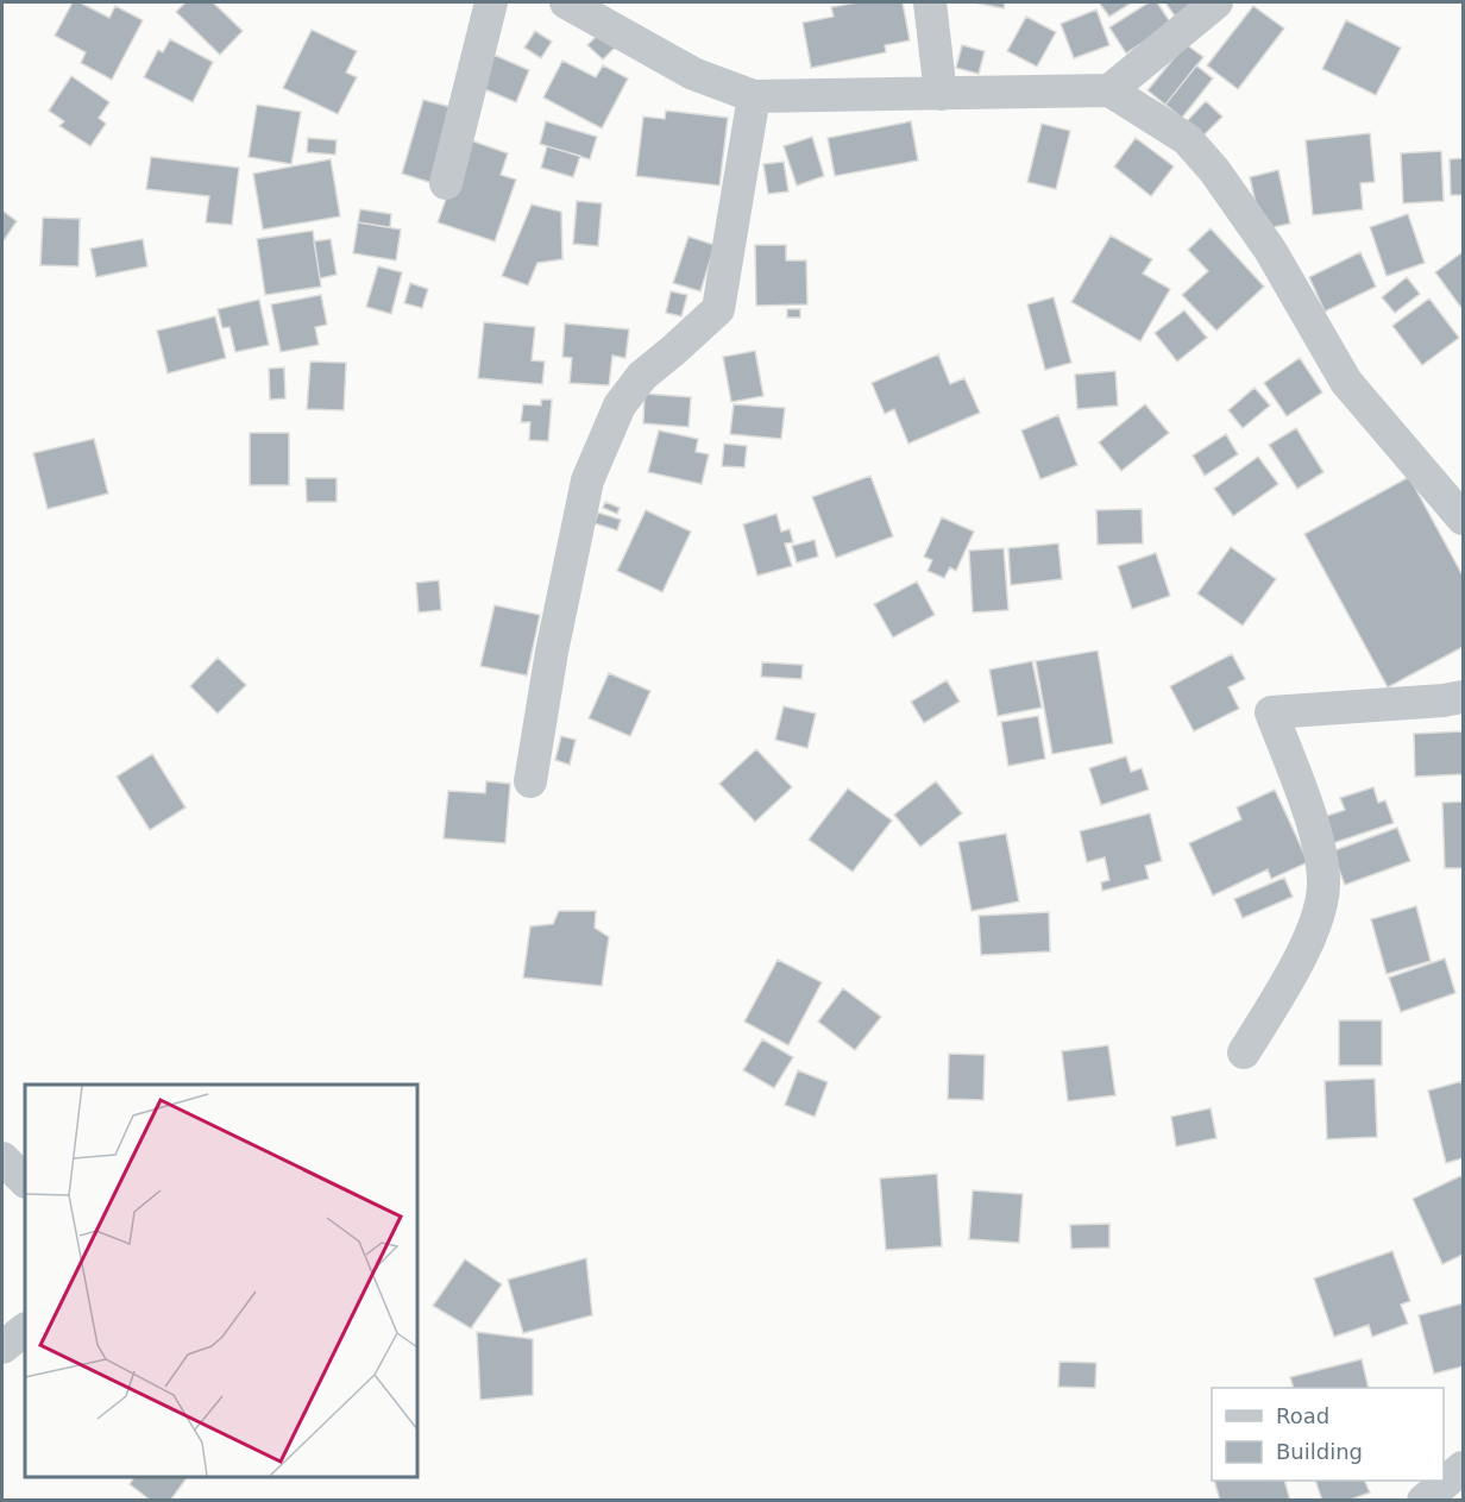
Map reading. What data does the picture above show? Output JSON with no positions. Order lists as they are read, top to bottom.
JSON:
{
  "legend": ["Road", "Building"]
}
